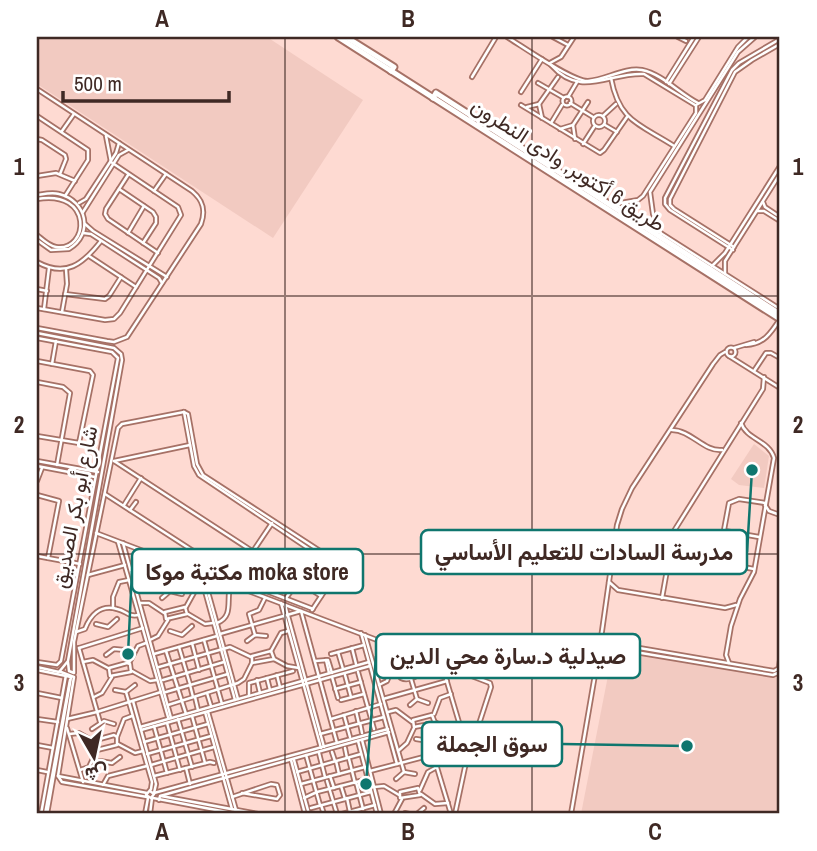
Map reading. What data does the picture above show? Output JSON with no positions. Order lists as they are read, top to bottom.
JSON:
{
  "streets": {
    "street": ["طريق 6 أكتوبر, وادى النطرون", "شارع أبو بكر الصديق"]
  },
  "places": [
    "مدرسة السادات للتعليم الأساسي",
    "مكتبة موكا moka store",
    "سوق الجملة",
    "صيدلية د.سارة محي الدين"
  ],
  "scale_bar": "500 m",
  "north": "bottom",
  "grid": {
    "columns": ["A", "B", "C"],
    "rows": ["1", "2", "3"]
  }
}
